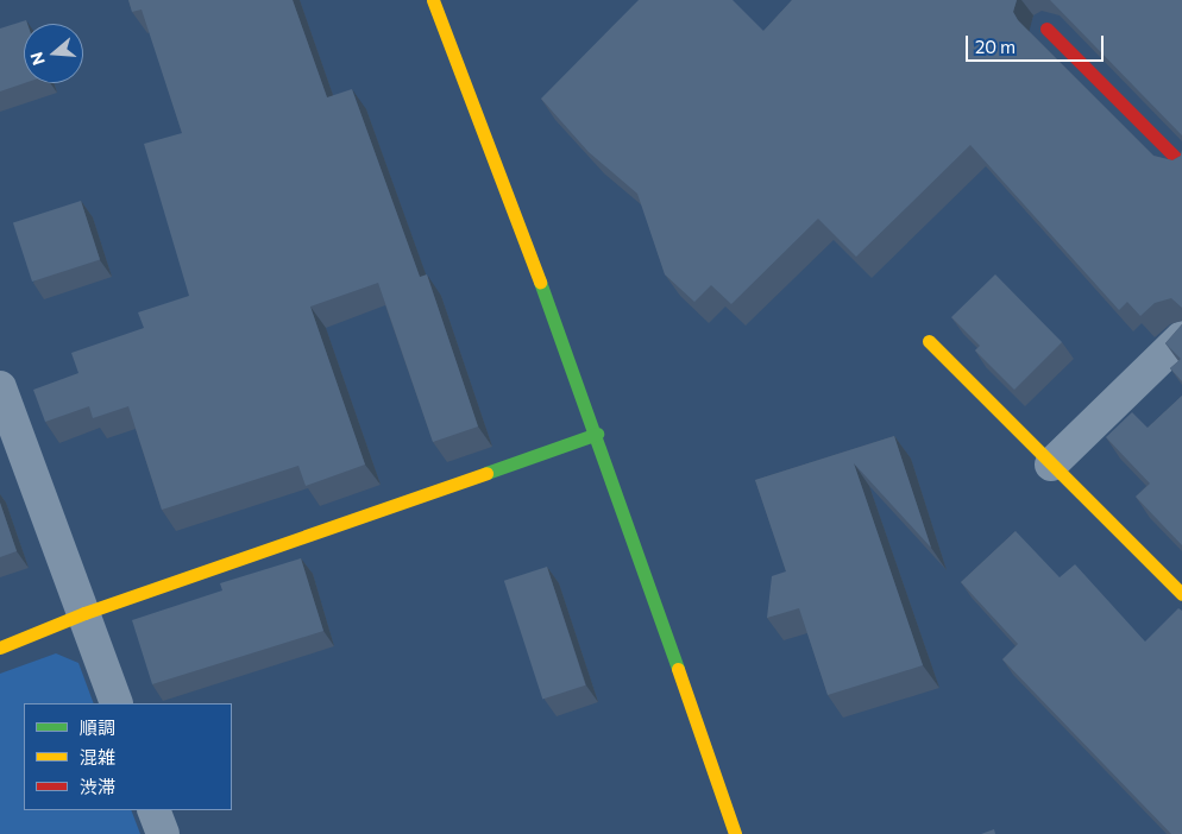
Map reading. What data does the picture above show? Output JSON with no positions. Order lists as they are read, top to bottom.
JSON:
{
  "legend": ["順調", "混雑", "渋滞"],
  "scale_bar": "20 m",
  "north": "left"
}
